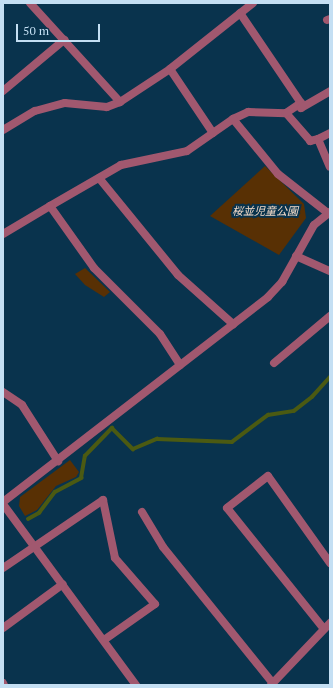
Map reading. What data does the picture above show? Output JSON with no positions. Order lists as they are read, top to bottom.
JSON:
{
  "parks": ["桜並児童公園"],
  "scale_bar": "50 m"
}
